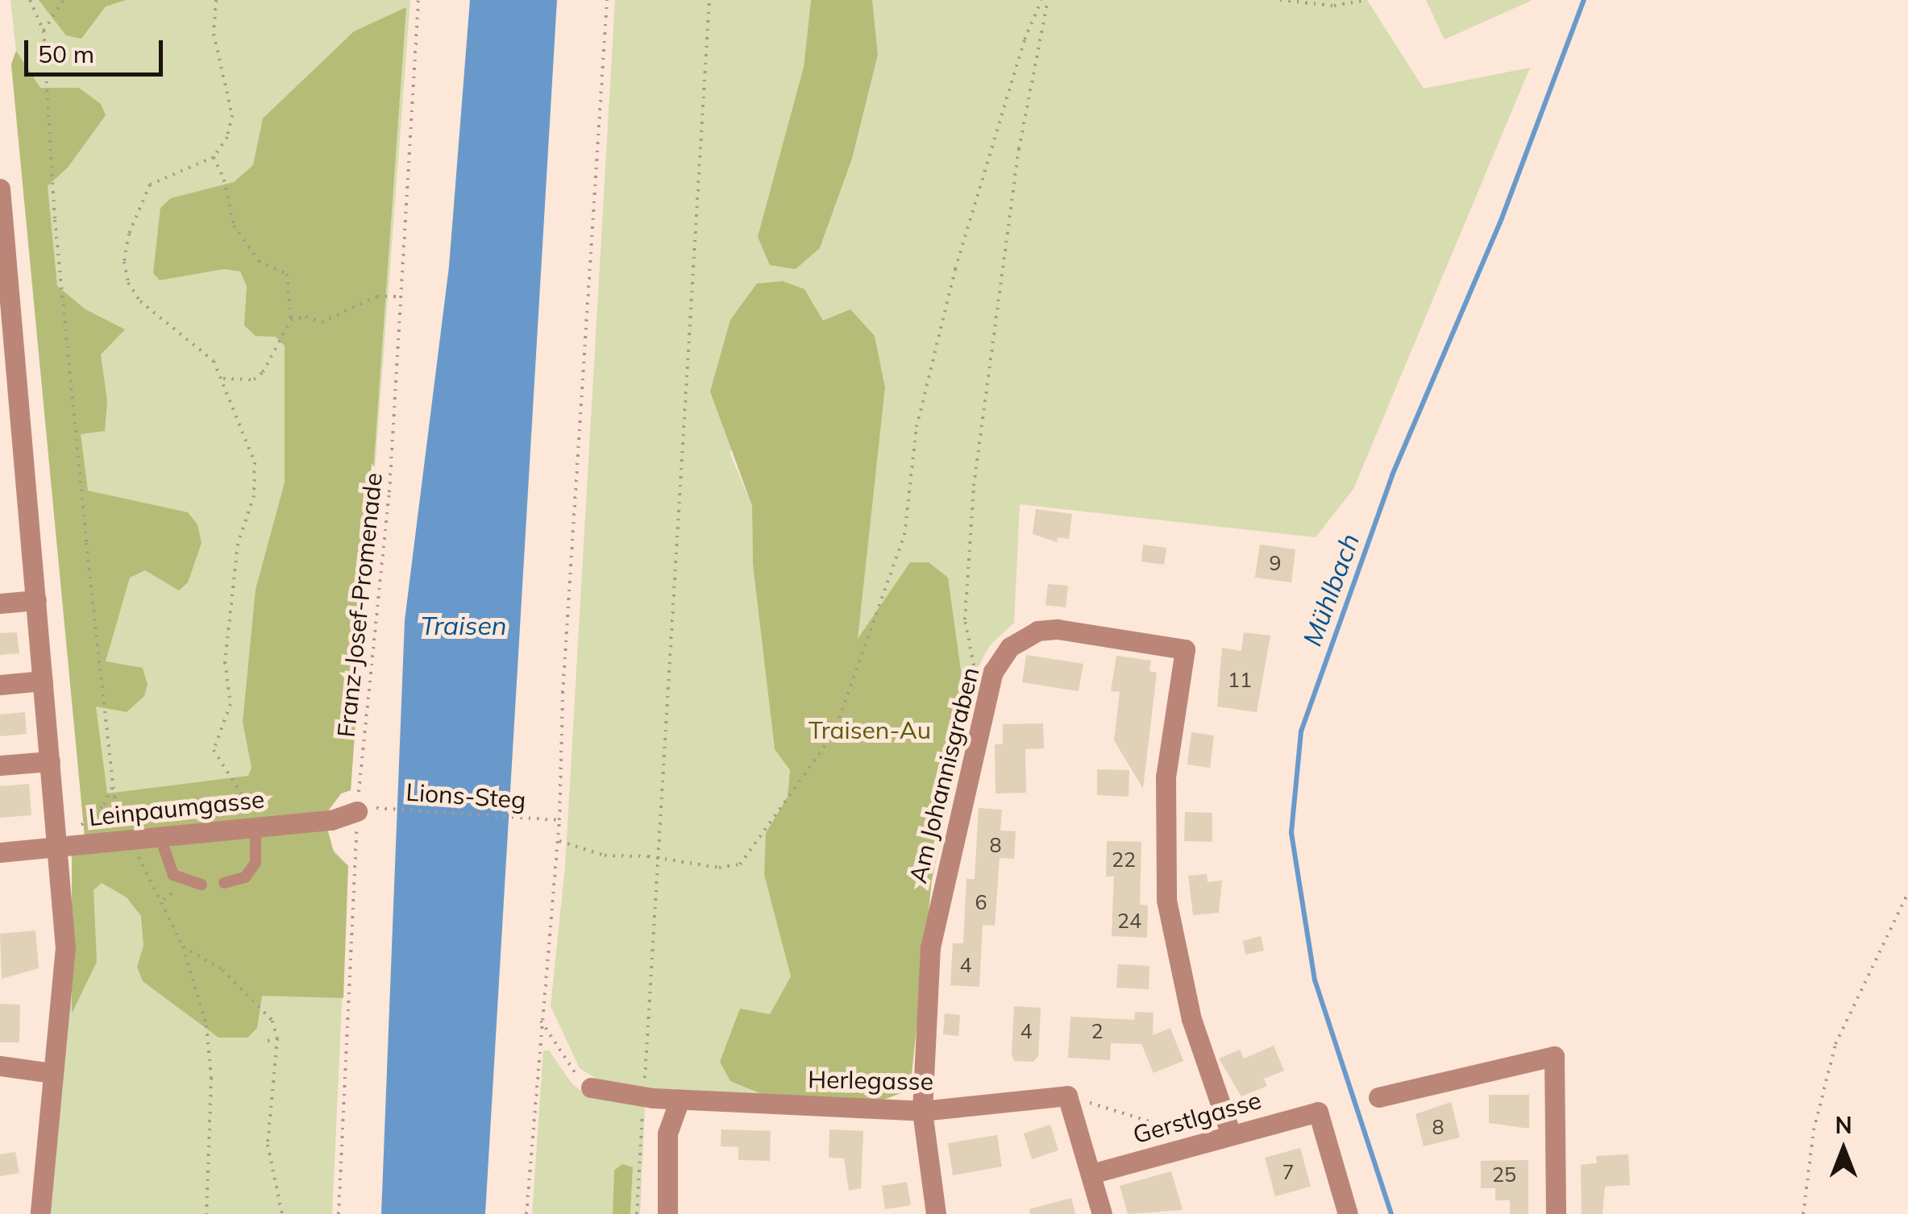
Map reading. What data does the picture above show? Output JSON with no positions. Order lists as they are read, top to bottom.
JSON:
{
  "streets": {
    "street": [
      "Am Johannisgraben",
      "Leinpaumgasse",
      "Herlegasse",
      "Gerstlgasse"
    ],
    "path": ["Franz-Josef-Promenade", "Lions-Steg"]
  },
  "crossings": [
    ["Franz-Josef-Promenade", "Lions-Steg"],
    ["Franz-Josef-Promenade", "Leinpaumgasse"],
    ["Am Johannisgraben", "Herlegasse"],
    ["Am Johannisgraben", "Gerstlgasse"],
    ["Lions-Steg", "Leinpaumgasse"]
  ],
  "water": ["Mühlbach", "Traisen"],
  "parks": ["Traisen-Au"],
  "house_numbers": [
    "9",
    "11",
    "8",
    "22",
    "6",
    "24",
    "4",
    "4",
    "2",
    "8",
    "7",
    "25"
  ],
  "scale_bar": "50 m",
  "north": "top"
}
